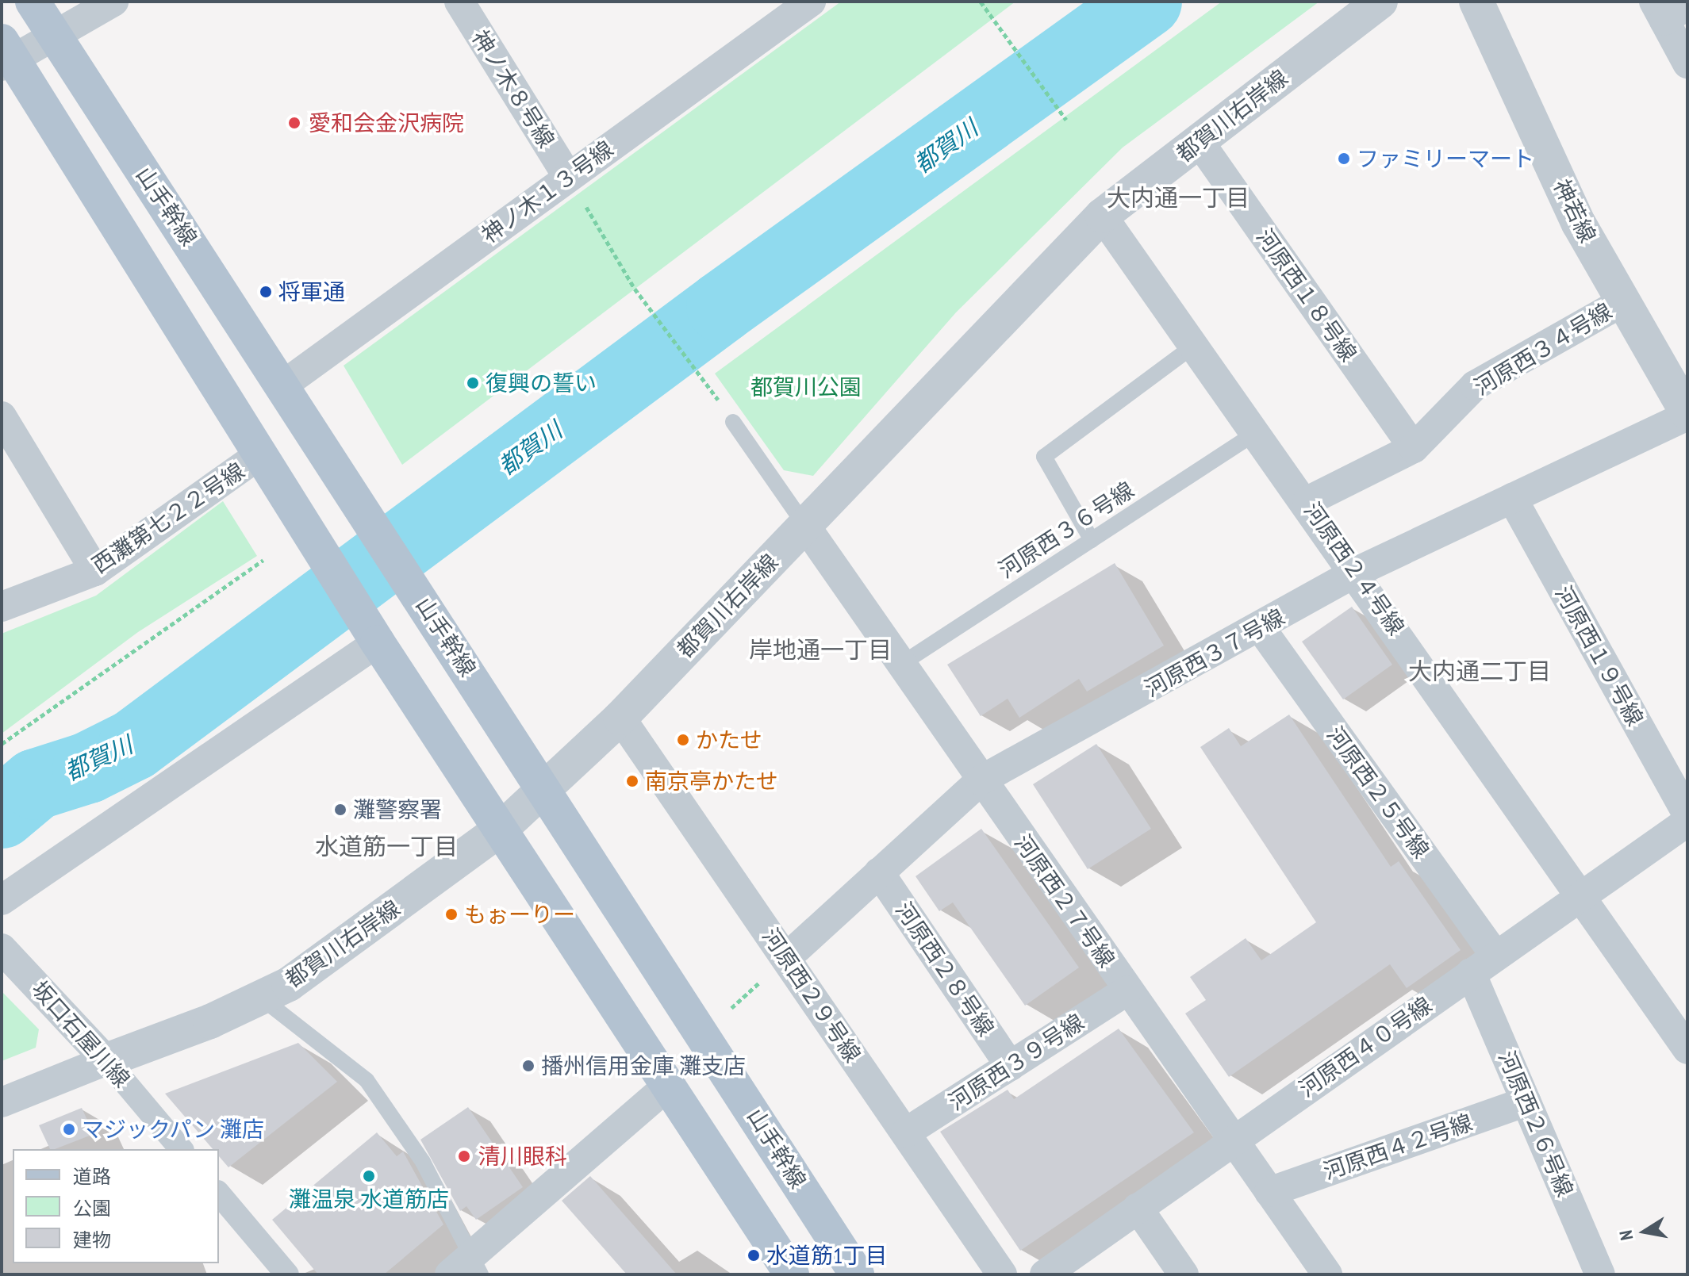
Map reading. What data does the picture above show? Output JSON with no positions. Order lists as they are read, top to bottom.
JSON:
{
  "streets": {
    "main road": ["山手幹線"],
    "street": [
      "神ノ木８号線",
      "都賀川右岸線",
      "神ノ木１３号線",
      "神若線",
      "河原西１８号線",
      "河原西３４号線",
      "西灘第七２２号線",
      "河原西２４号線",
      "河原西３７号線",
      "河原西１９号線",
      "河原西２５号線",
      "河原西２７号線",
      "河原西２８号線",
      "河原西２９号線",
      "坂口石屋川線",
      "河原西４０号線",
      "河原西３９号線",
      "河原西２６号線",
      "河原西４２号線"
    ],
    "lane": ["河原西３６号線"]
  },
  "crossings": [
    ["神ノ木８号線", "神ノ木１３号線"],
    ["都賀川右岸線", "山手幹線"],
    ["都賀川右岸線", "河原西１８号線"],
    ["都賀川右岸線", "河原西２４号線"],
    ["都賀川右岸線", "河原西２７号線"],
    ["都賀川右岸線", "河原西２９号線"],
    ["都賀川右岸線", "坂口石屋川線"],
    ["神ノ木１３号線", "山手幹線"],
    ["神若線", "河原西３４号線"],
    ["神若線", "河原西３７号線"],
    ["河原西１８号線", "河原西３４号線"],
    ["河原西３４号線", "河原西２４号線"],
    ["河原西３６号線", "河原西２４号線"],
    ["河原西３６号線", "河原西２７号線"],
    ["河原西２４号線", "河原西３７号線"],
    ["河原西２４号線", "河原西４０号線"],
    ["河原西３７号線", "河原西１９号線"],
    ["河原西３７号線", "河原西２５号線"],
    ["河原西３７号線", "河原西２７号線"],
    ["河原西３７号線", "河原西２８号線"],
    ["河原西３７号線", "河原西２９号線"],
    ["河原西２５号線", "河原西４０号線"],
    ["河原西２７号線", "河原西４０号線"],
    ["河原西２７号線", "河原西３９号線"],
    ["河原西２７号線", "河原西４２号線"],
    ["河原西２８号線", "河原西３９号線"],
    ["河原西２９号線", "河原西３９号線"],
    ["河原西４０号線", "河原西２６号線"],
    ["河原西２６号線", "河原西４２号線"]
  ],
  "districts": [
    "大内通一丁目",
    "岸地通一丁目",
    "大内通二丁目",
    "水道筋一丁目"
  ],
  "water": ["都賀川"],
  "parks": ["都賀川公園"],
  "places": [
    "愛和会金沢病院",
    "ファミリーマート",
    "将軍通",
    "復興の誓い",
    "かたせ",
    "南京亭かたせ",
    "灘警察署",
    "もぉーりー",
    "播州信用金庫 灘支店",
    "マジックパン 灘店",
    "清川眼科",
    "灘温泉 水道筋店",
    "水道筋1丁目"
  ],
  "legend": ["道路", "公園", "建物"],
  "north": "left"
}
